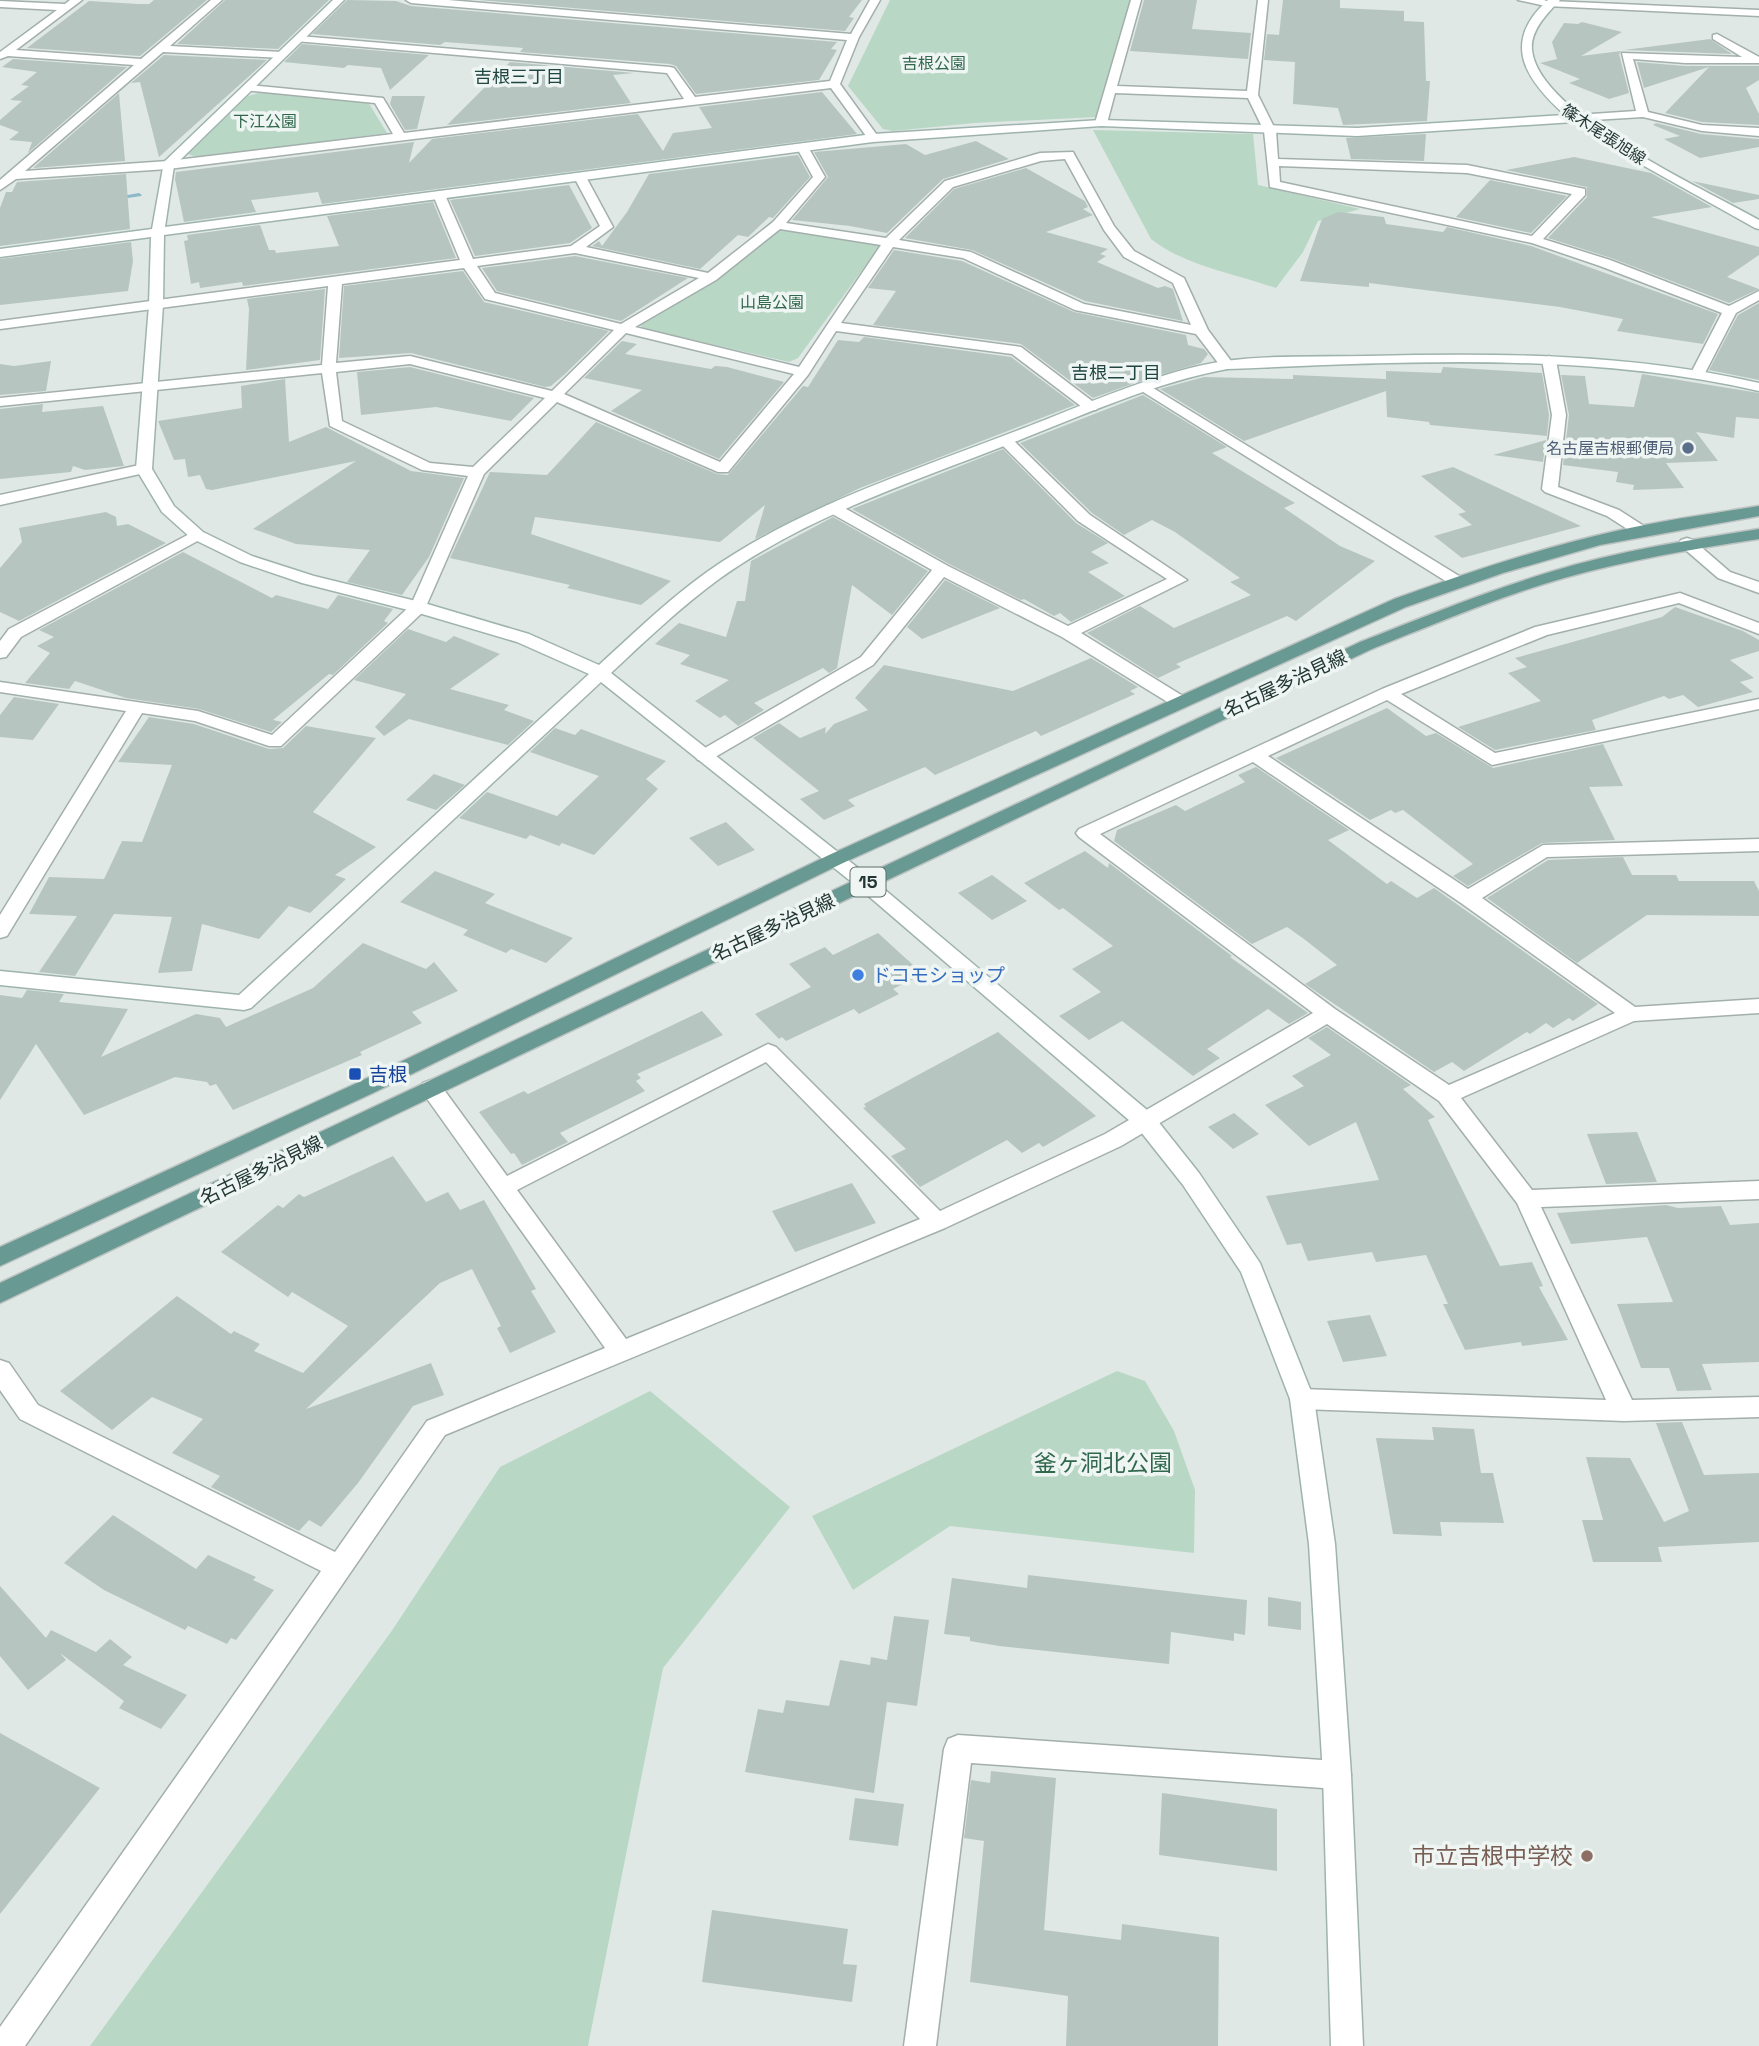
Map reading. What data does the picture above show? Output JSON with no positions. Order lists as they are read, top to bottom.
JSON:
{
  "streets": {
    "main road": ["名古屋多治見線", "15"],
    "street": ["篠木尾張旭線"]
  },
  "districts": ["吉根三丁目", "吉根二丁目"],
  "parks": [
    "吉根公園",
    "下江公園",
    "山島公園",
    "釜ヶ洞北公園"
  ],
  "places": {
    "other": ["名古屋吉根郵便局", "ドコモショップ", "市立吉根中学校"],
    "transit": ["吉根"]
  }
}
